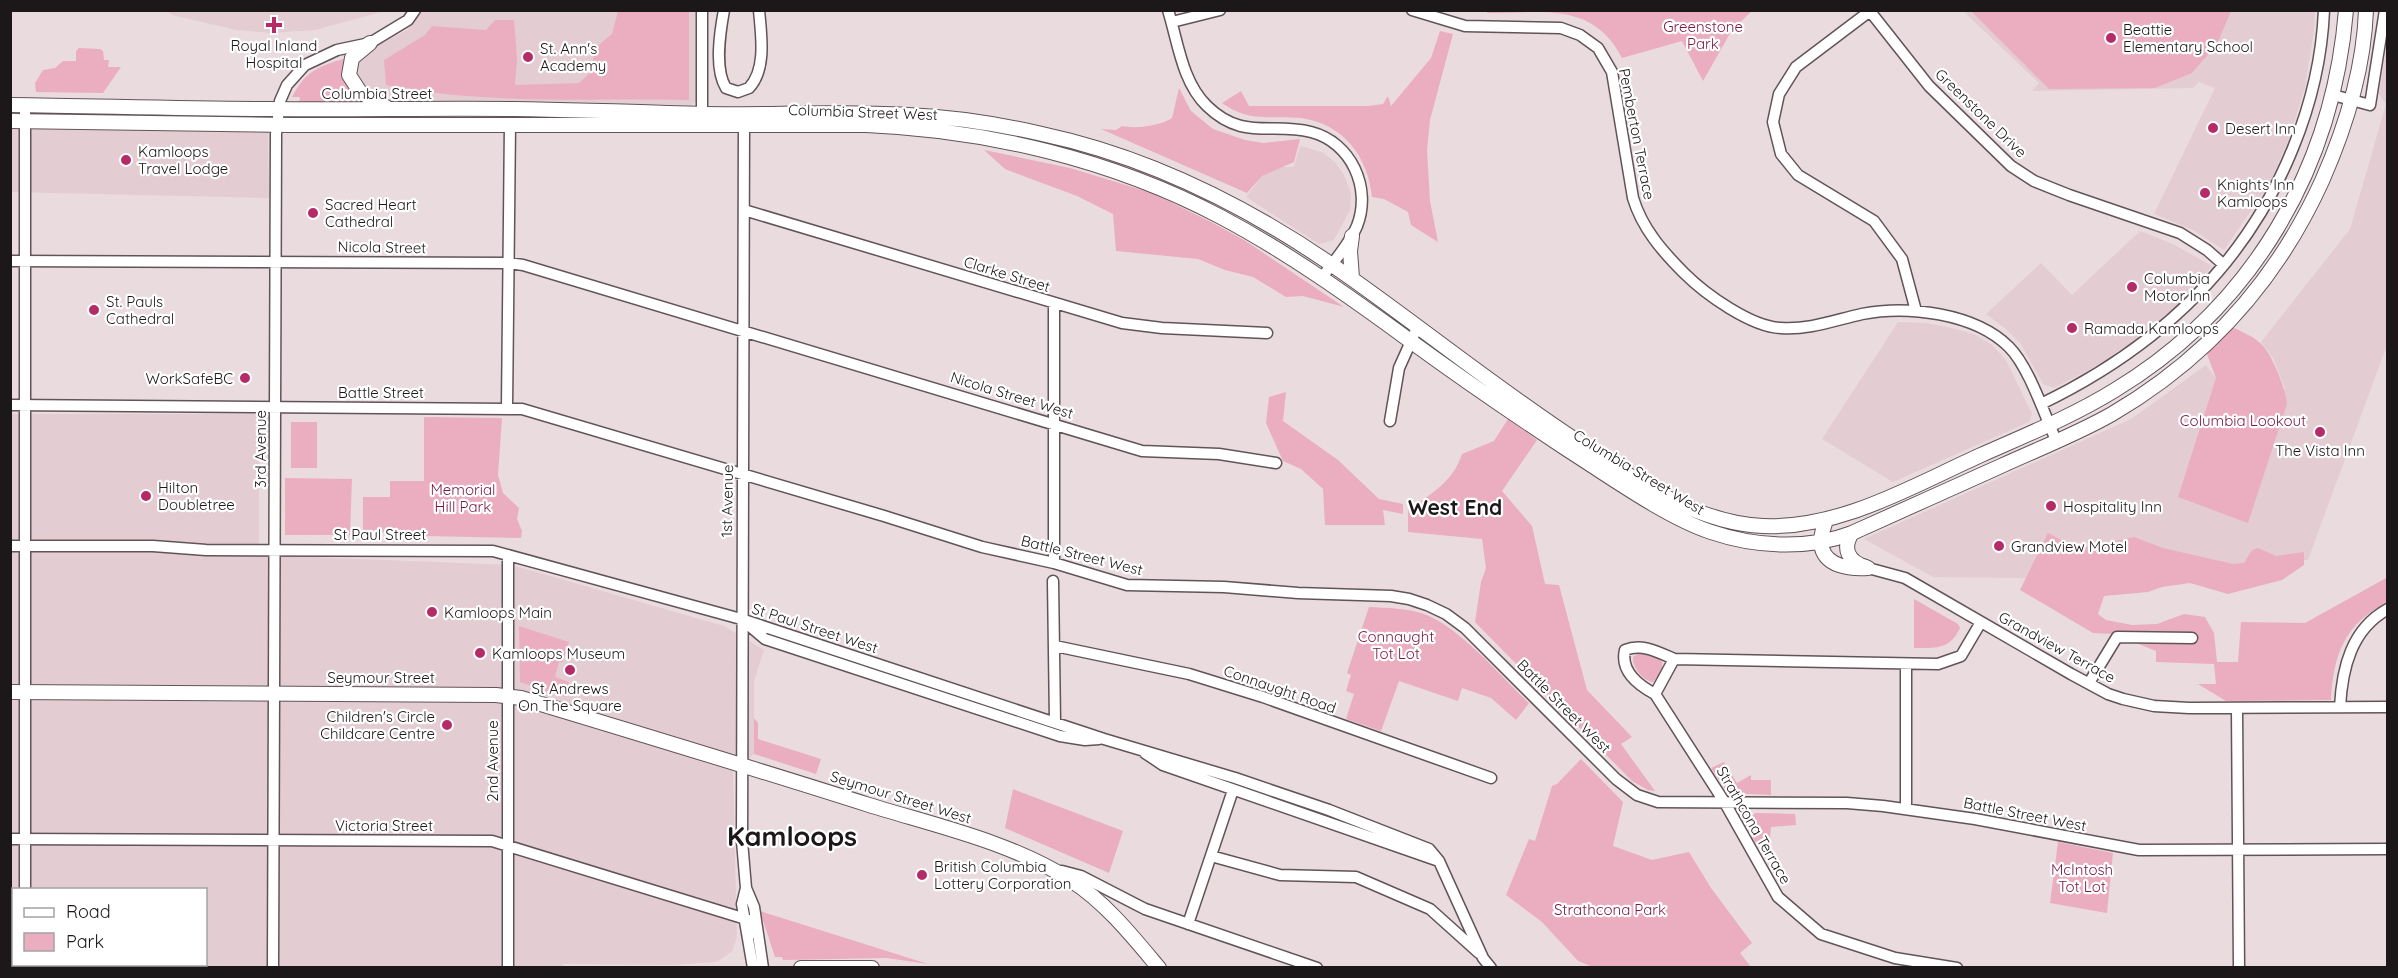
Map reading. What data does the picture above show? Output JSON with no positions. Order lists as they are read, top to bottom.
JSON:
{
  "streets": {
    "main road": [
      "Columbia Street",
      "Columbia Street West",
      "Seymour Street",
      "Seymour Street West"
    ],
    "street": [
      "Greenstone Drive",
      "Pemberton Terrace",
      "Nicola Street",
      "Clarke Street",
      "Battle Street",
      "Nicola Street West",
      "3rd Avenue",
      "1st Avenue",
      "St Paul Street",
      "Battle Street West",
      "St Paul Street West",
      "Grandview Terrace",
      "Connaught Road",
      "2nd Avenue",
      "Victoria Street",
      "Strathcona Terrace"
    ]
  },
  "crossings": [
    ["Columbia Street", "Columbia Street West"],
    ["Columbia Street", "3rd Avenue"],
    ["Columbia Street", "1st Avenue"],
    ["Columbia Street West", "Pemberton Terrace"],
    ["Columbia Street West", "1st Avenue"],
    ["Nicola Street", "Nicola Street West"],
    ["Nicola Street", "3rd Avenue"],
    ["Nicola Street", "1st Avenue"],
    ["Clarke Street", "1st Avenue"],
    ["Battle Street", "3rd Avenue"],
    ["Battle Street", "1st Avenue"],
    ["Battle Street", "Battle Street West"],
    ["Nicola Street West", "1st Avenue"],
    ["3rd Avenue", "St Paul Street"],
    ["3rd Avenue", "Seymour Street"],
    ["3rd Avenue", "Victoria Street"],
    ["1st Avenue", "St Paul Street"],
    ["1st Avenue", "Battle Street West"],
    ["1st Avenue", "St Paul Street West"],
    ["1st Avenue", "Seymour Street"],
    ["1st Avenue", "Seymour Street West"],
    ["1st Avenue", "Victoria Street"],
    ["St Paul Street", "St Paul Street West"],
    ["St Paul Street", "2nd Avenue"],
    ["Battle Street West", "Strathcona Terrace"],
    ["Seymour Street", "2nd Avenue"],
    ["Seymour Street", "Seymour Street West"],
    ["2nd Avenue", "Victoria Street"]
  ],
  "districts": ["West End", "Kamloops"],
  "parks": [
    "Greenstone Park",
    "Columbia Lookout",
    "Memorial Hill Park",
    "Connaught Tot Lot",
    "McIntosh Tot Lot",
    "Strathcona Park"
  ],
  "places": {
    "health": ["Royal Inland Hospital"],
    "other": [
      "Beattie Elementary School",
      "St. Ann's Academy",
      "Desert Inn",
      "Kamloops Travel Lodge",
      "Knights Inn Kamloops",
      "Sacred Heart Cathedral",
      "Columbia Motor Inn",
      "St. Pauls Cathedral",
      "Ramada Kamloops",
      "WorkSafeBC",
      "The Vista Inn",
      "Hilton Doubletree",
      "Hospitality Inn",
      "Grandview Motel",
      "Kamloops Main",
      "Kamloops Museum",
      "St Andrews On The Square",
      "Children's Circle Childcare Centre",
      "British Columbia Lottery Corporation"
    ]
  },
  "legend": ["Road", "Park"]
}
